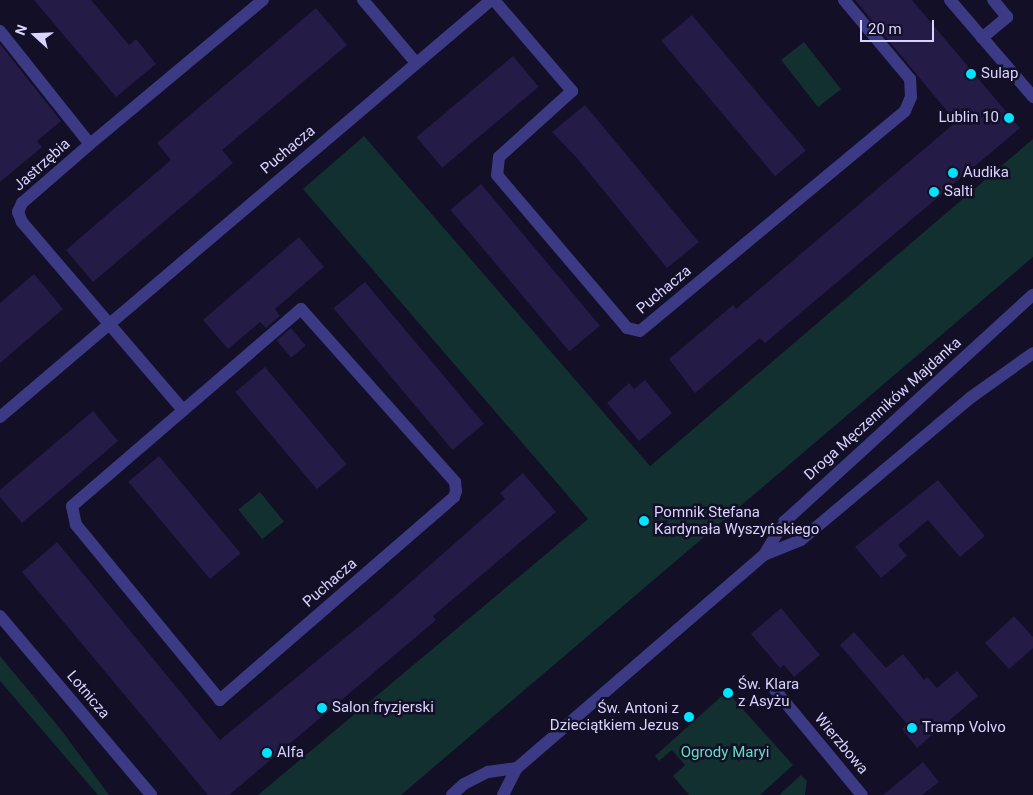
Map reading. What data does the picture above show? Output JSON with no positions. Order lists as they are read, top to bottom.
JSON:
{
  "streets": {
    "street": [
      "Puchacza",
      "Jastrzębia",
      "Droga Męczenników Majdanka",
      "Lotnicza",
      "Wierzbowa"
    ]
  },
  "crossings": [
    ["Puchacza", "Jastrzębia"]
  ],
  "parks": ["Ogrody Maryi"],
  "places": [
    "Sulap",
    "Lublin 10",
    "Audika",
    "Salti",
    "Pomnik Stefana Kardynała Wyszyńskiego",
    "Św. Klara z Asyżu",
    "Salon fryzjerski",
    "Św. Antoni z Dzieciątkiem Jezus",
    "Tramp Volvo",
    "Alfa"
  ],
  "scale_bar": "20 m",
  "north": "left"
}
